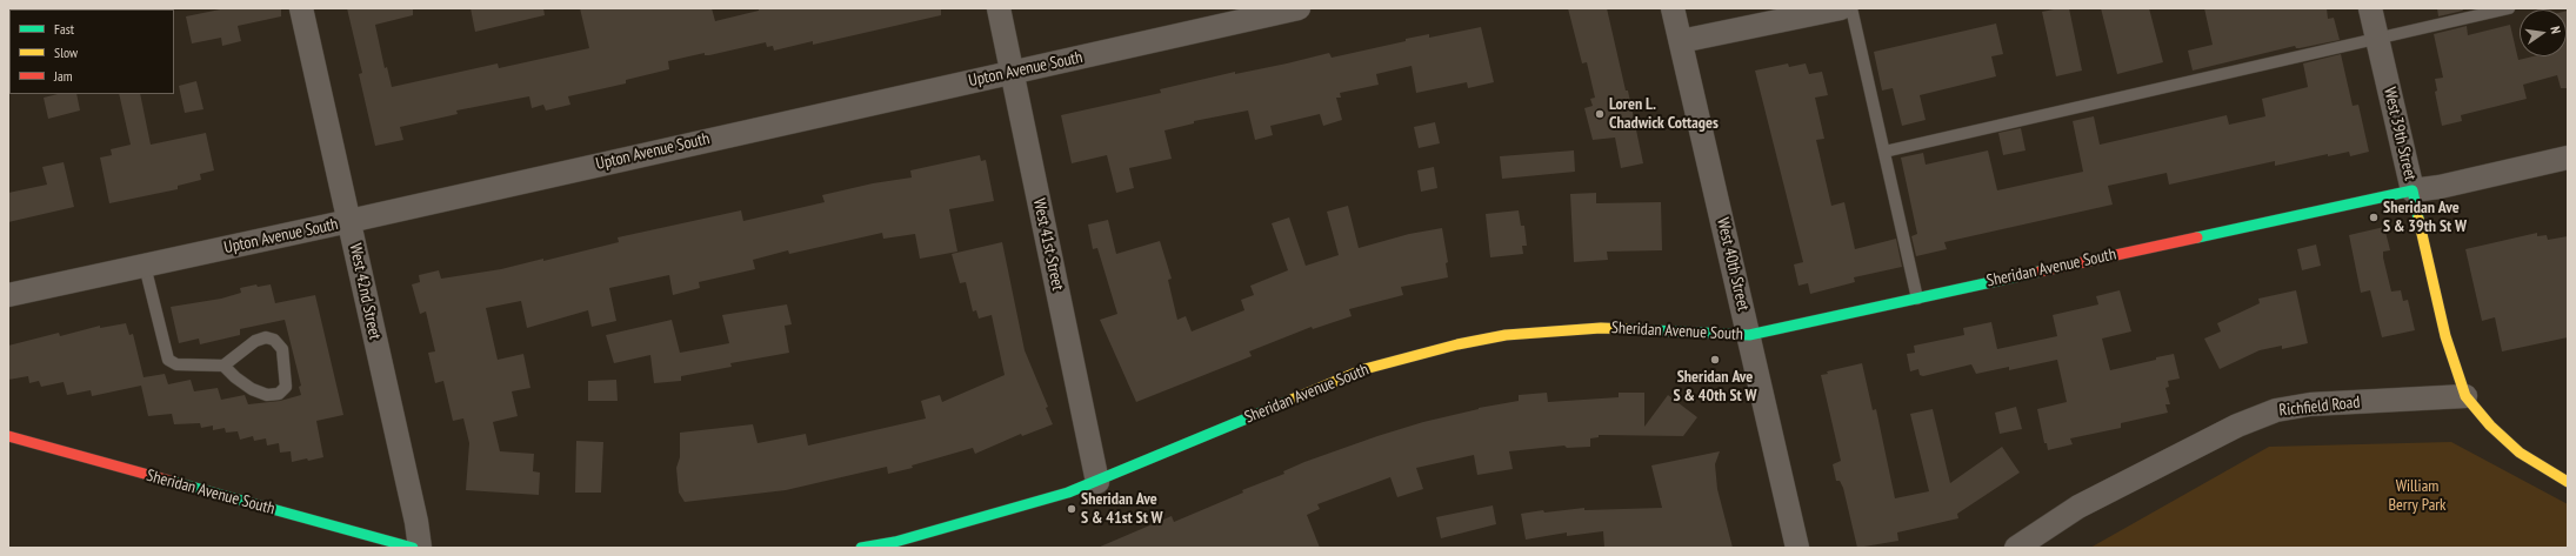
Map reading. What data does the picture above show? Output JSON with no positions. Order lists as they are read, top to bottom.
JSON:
{
  "streets": {
    "street": [
      "Upton Avenue South",
      "West 39th Street",
      "West 41st Street",
      "West 40th Street",
      "Sheridan Avenue South",
      "West 42nd Street",
      "Richfield Road"
    ]
  },
  "crossings": [
    ["Upton Avenue South", "West 41st Street"],
    ["Upton Avenue South", "West 42nd Street"],
    ["West 39th Street", "Sheridan Avenue South"],
    ["West 39th Street", "Richfield Road"],
    ["West 41st Street", "Sheridan Avenue South"],
    ["West 40th Street", "Sheridan Avenue South"]
  ],
  "parks": ["William Berry Park"],
  "places": [
    "Loren L. Chadwick Cottages",
    "Sheridan Ave S & 39th St W",
    "Sheridan Ave S & 40th St W",
    "Sheridan Ave S & 41st St W"
  ],
  "legend": ["Fast", "Slow", "Jam"],
  "north": "right"
}
